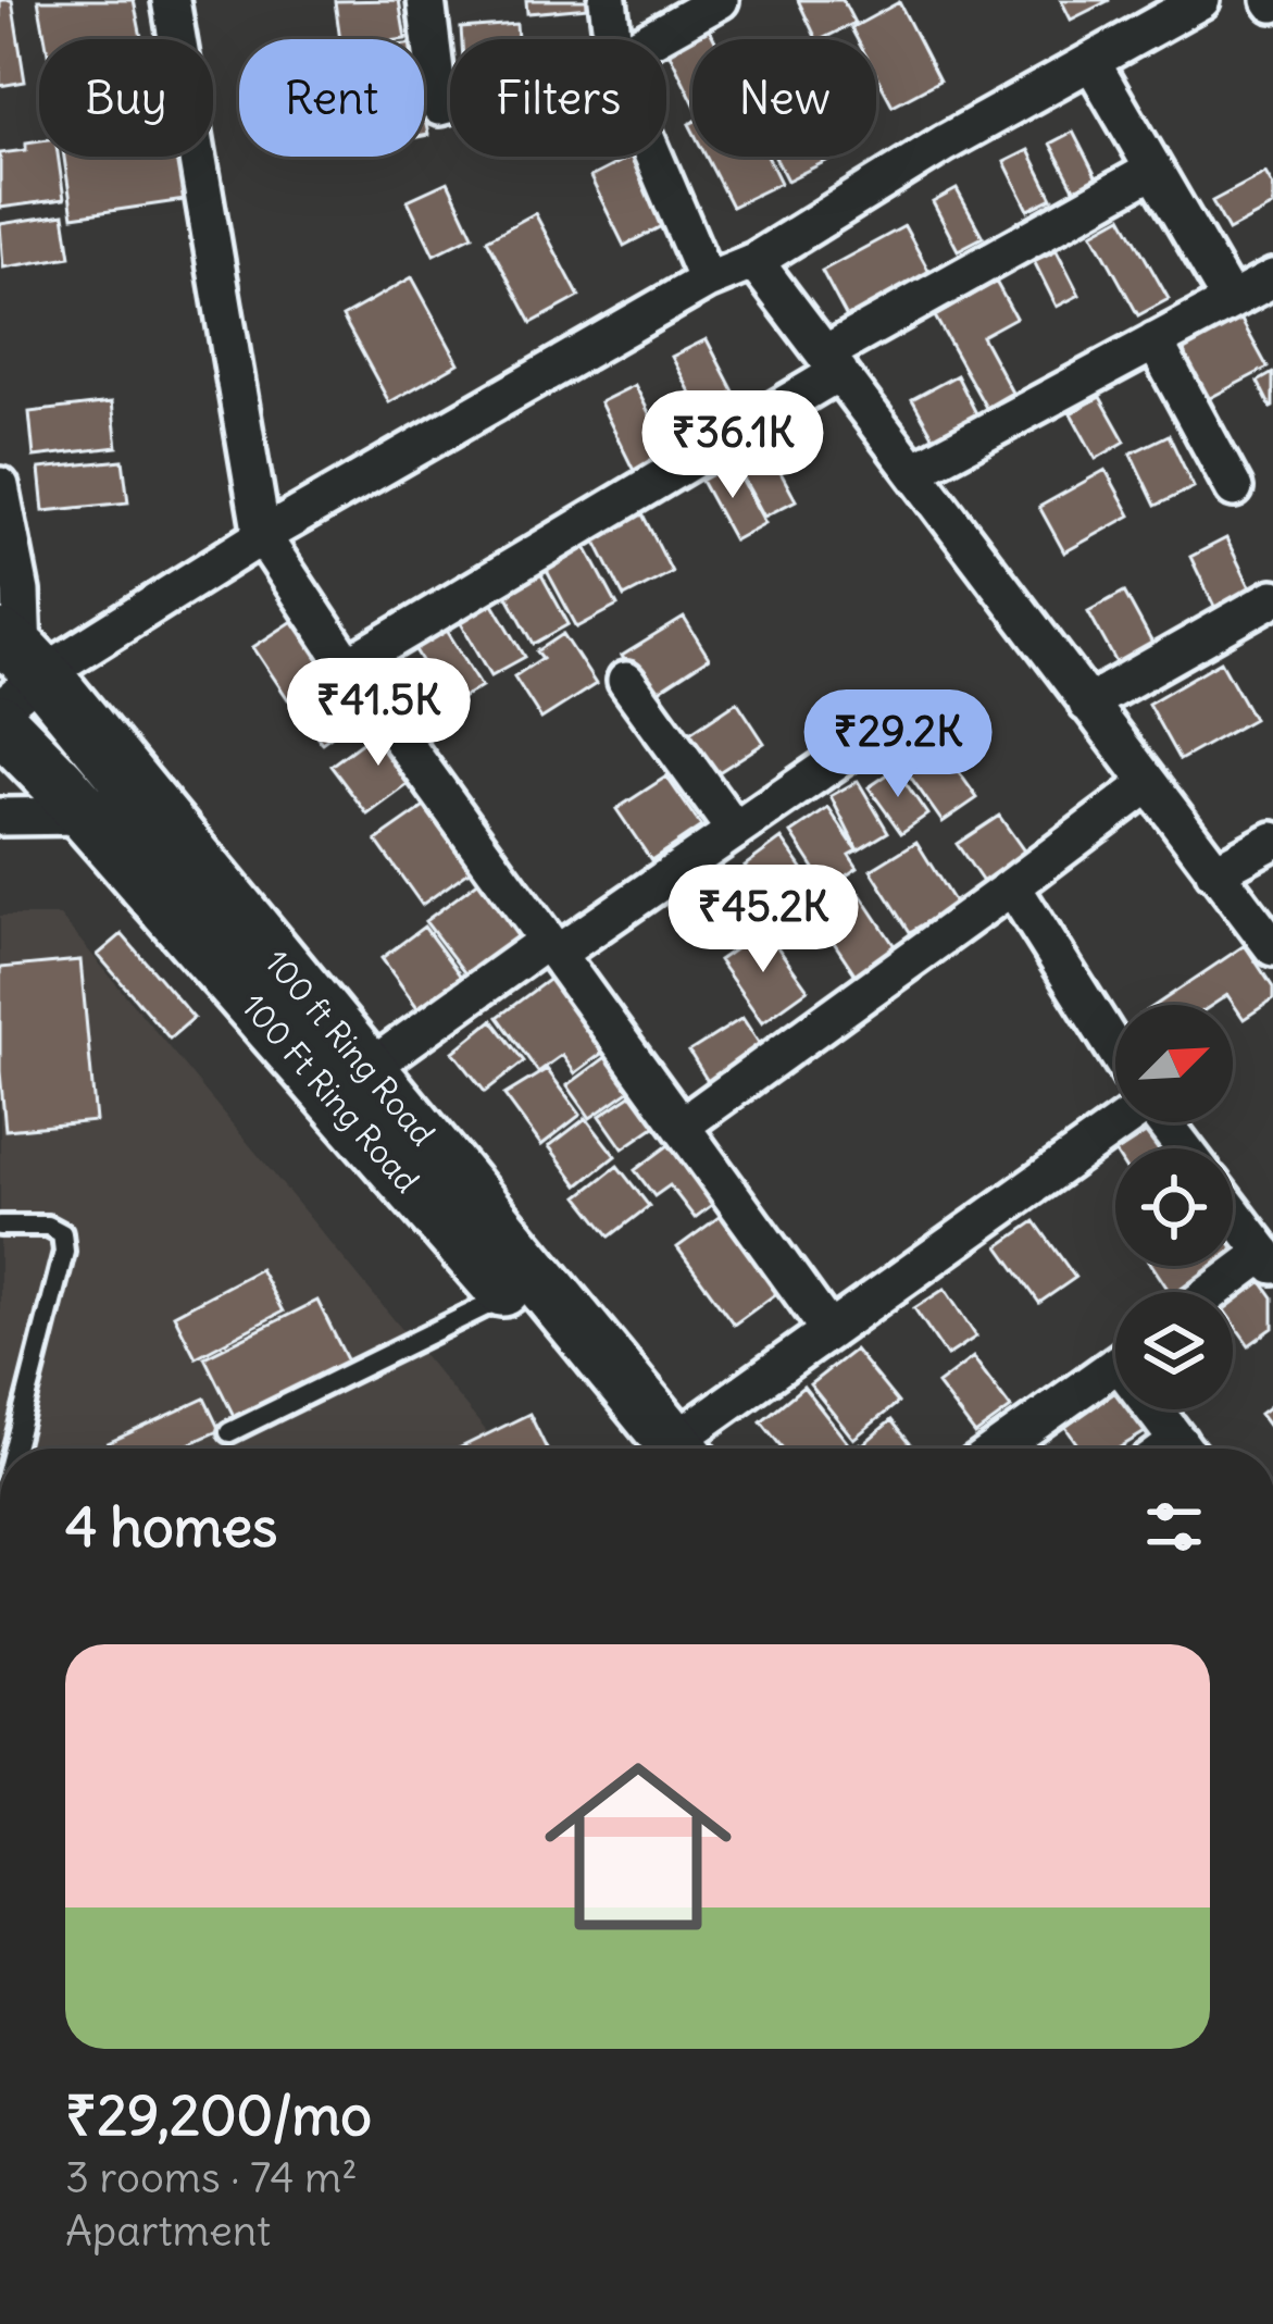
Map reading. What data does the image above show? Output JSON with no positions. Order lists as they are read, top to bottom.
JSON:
{
  "streets": {
    "main road": ["100 ft Ring Road", "100 Ft Ring Road"]
  },
  "north": "top right",
  "page": {
    "chip": [
      "Buy",
      "Rent",
      "Filters",
      "New"
    ],
    "price": [
      "₹36.1K",
      "₹41.5K",
      "₹29.2K",
      "₹45.2K"
    ],
    "heading": "4 homes",
    "list": [
      {
        "name": "₹29,200/mo",
        "note": "3 rooms · 74 m² · Apartment"
      }
    ]
  }
}
